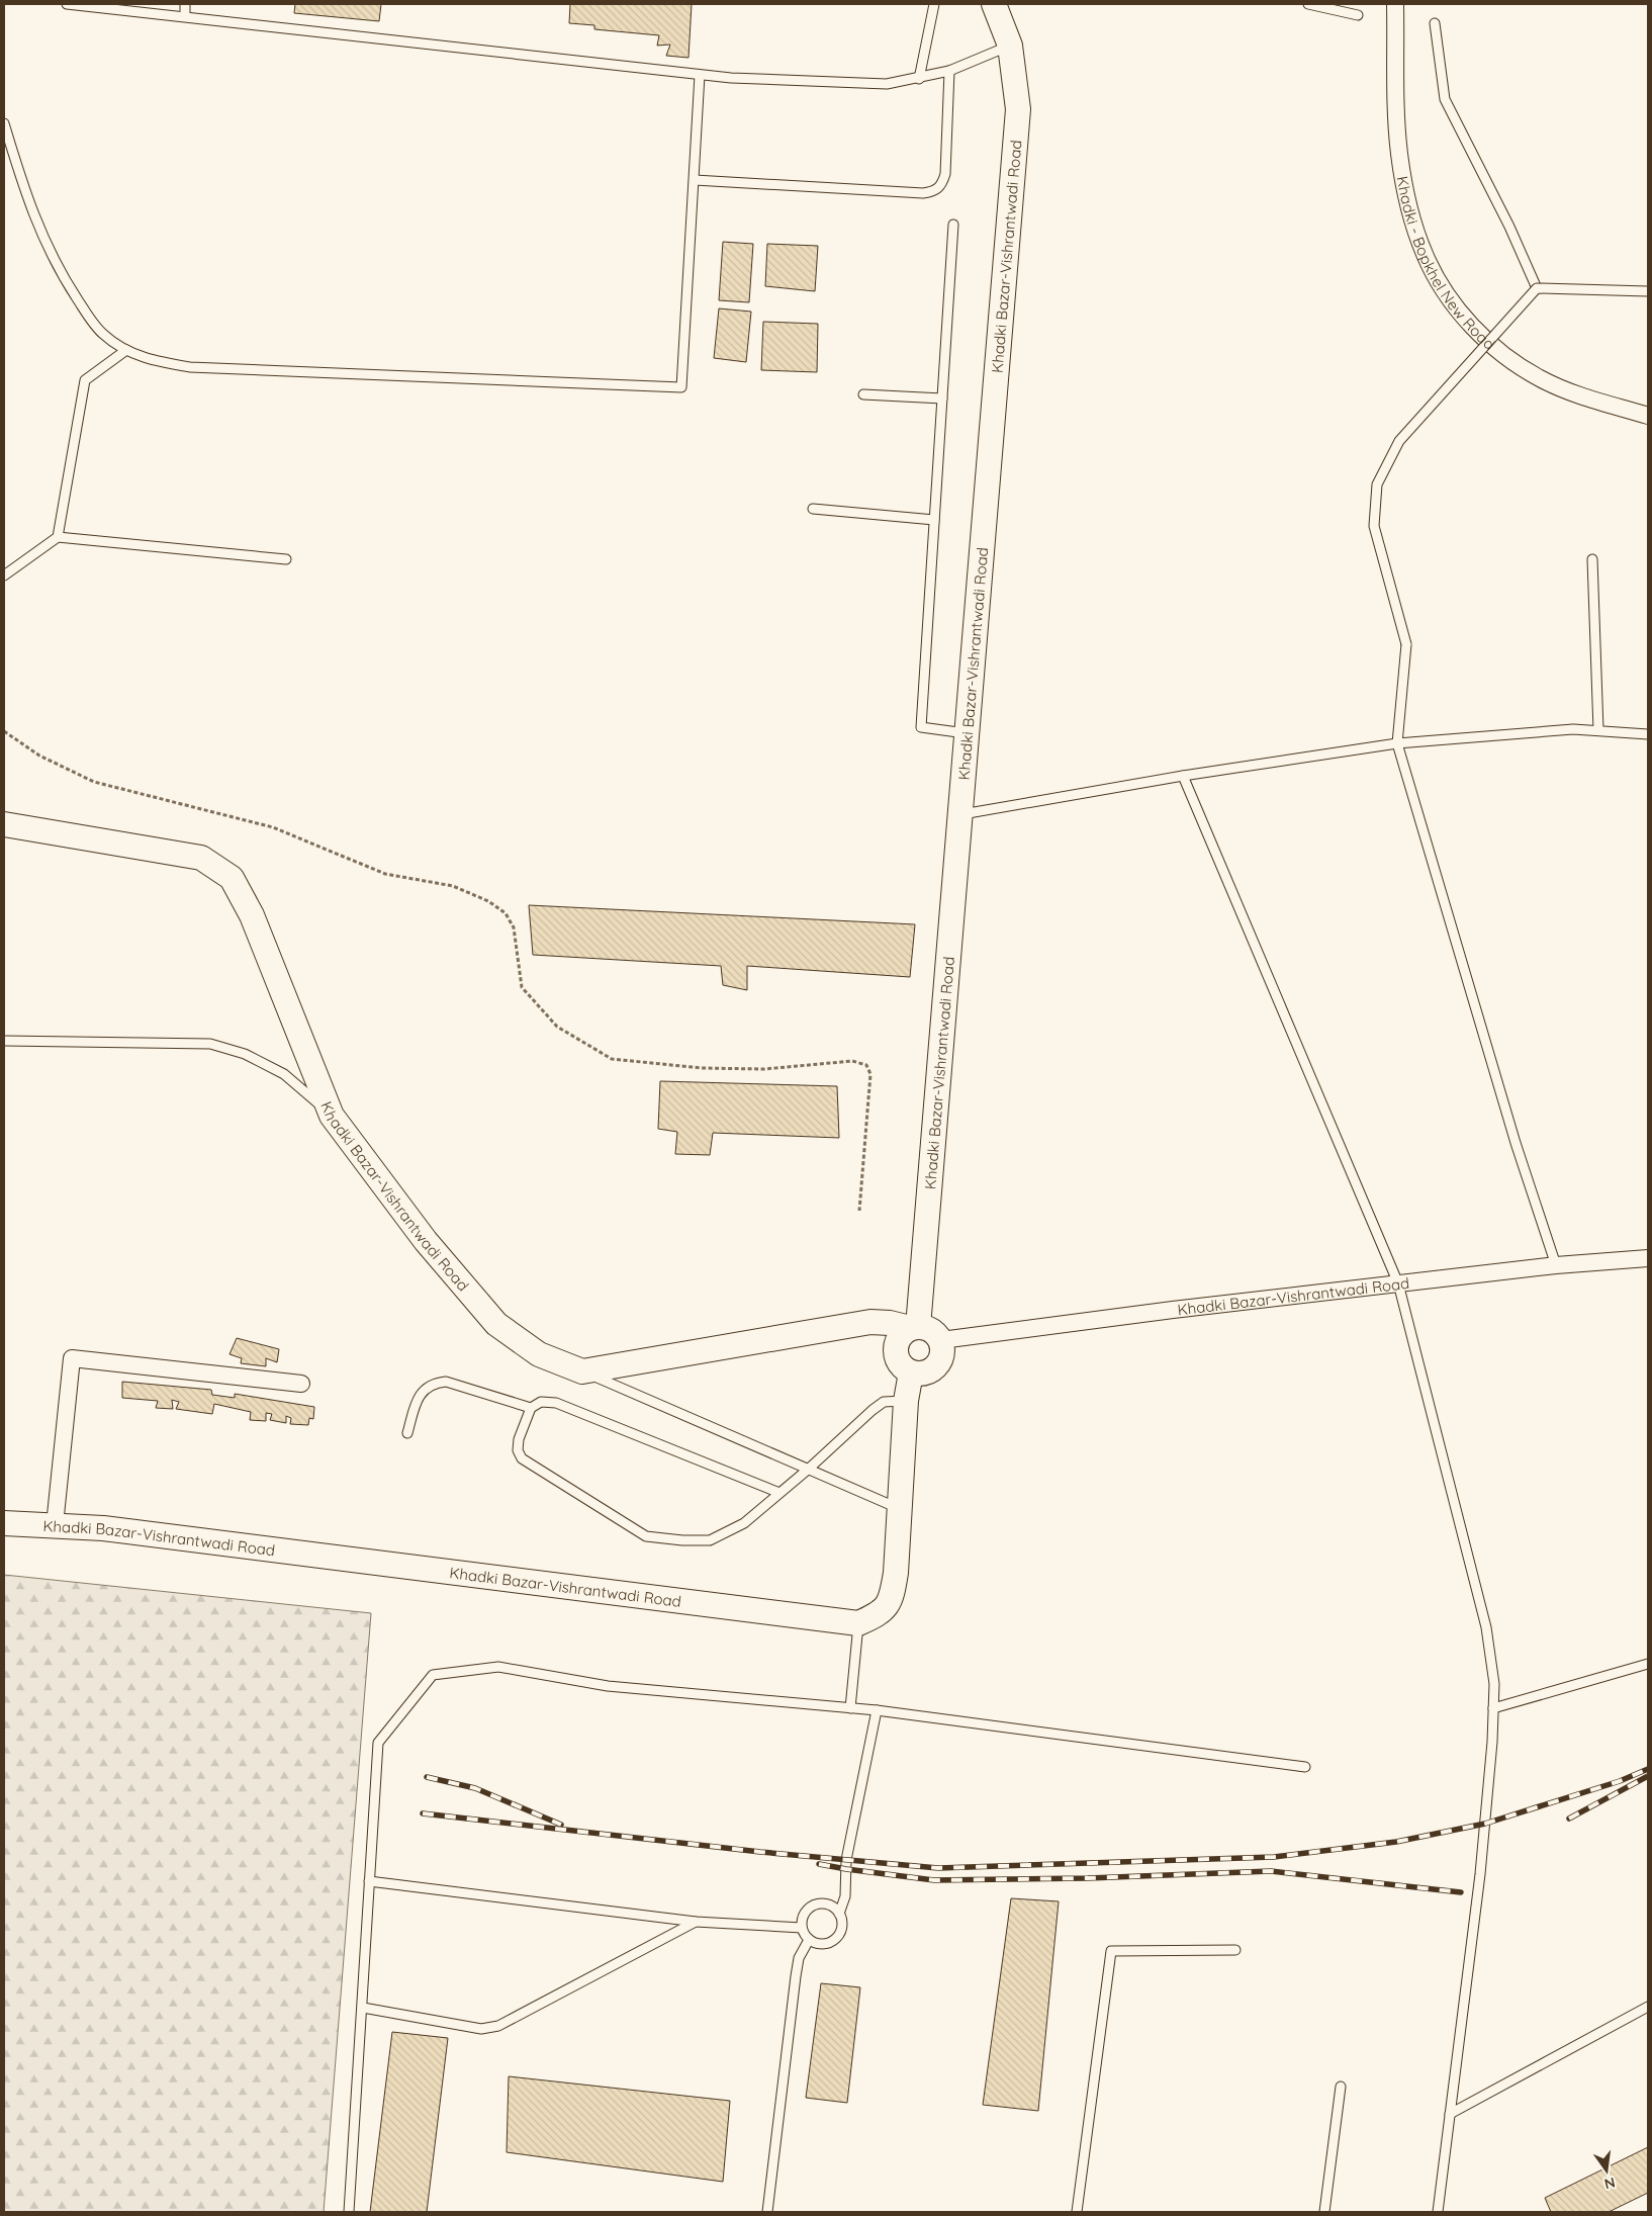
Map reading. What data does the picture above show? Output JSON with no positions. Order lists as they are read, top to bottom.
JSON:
{
  "streets": {
    "street": ["Khadki Bazar-Vishrantwadi Road", "Khadki - Bopkhel New Road"]
  },
  "north": "bottom"
}
